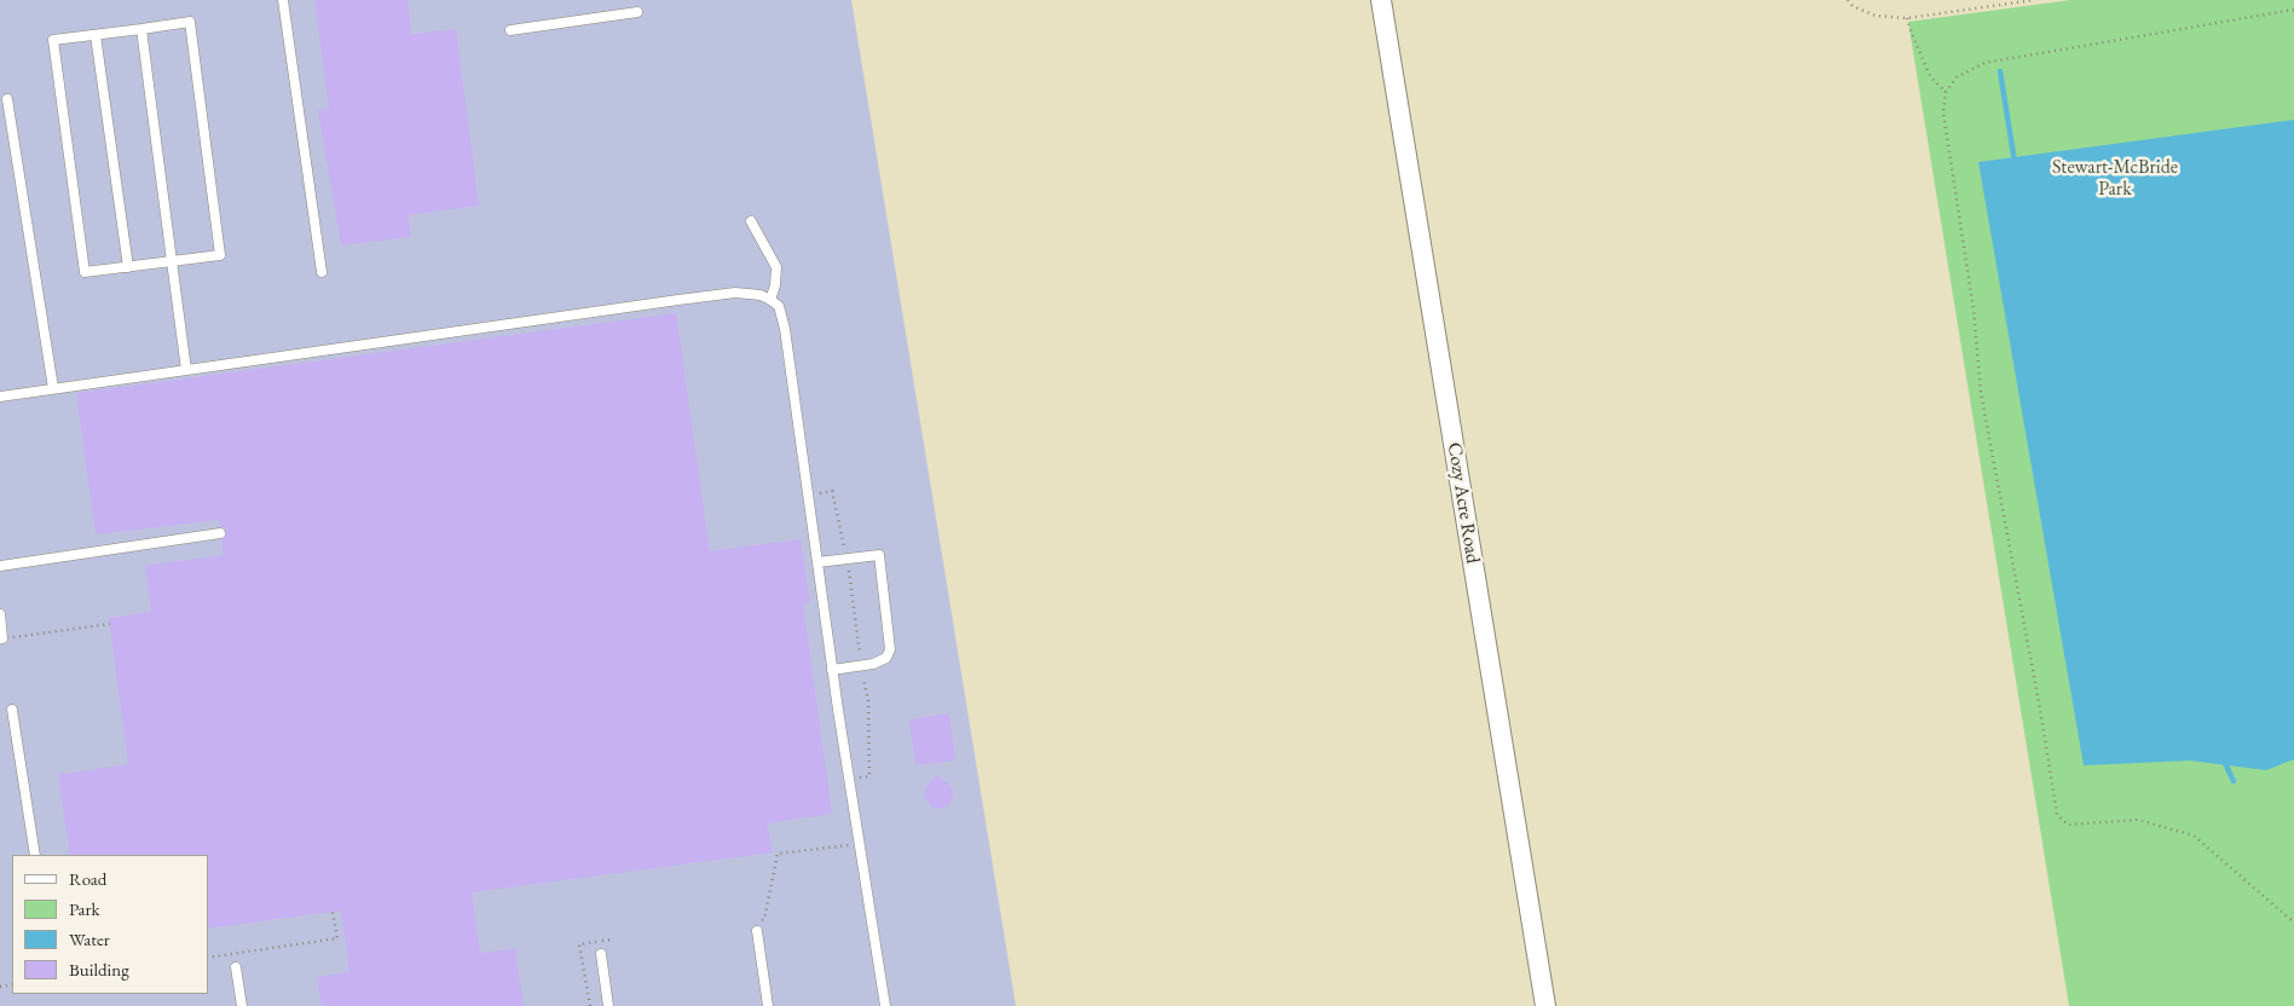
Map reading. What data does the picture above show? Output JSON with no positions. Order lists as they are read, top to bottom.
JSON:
{
  "streets": {
    "street": ["Cozy Acre Road"]
  },
  "parks": ["Stewart-McBride Park"],
  "legend": [
    "Road",
    "Park",
    "Water",
    "Building"
  ]
}
